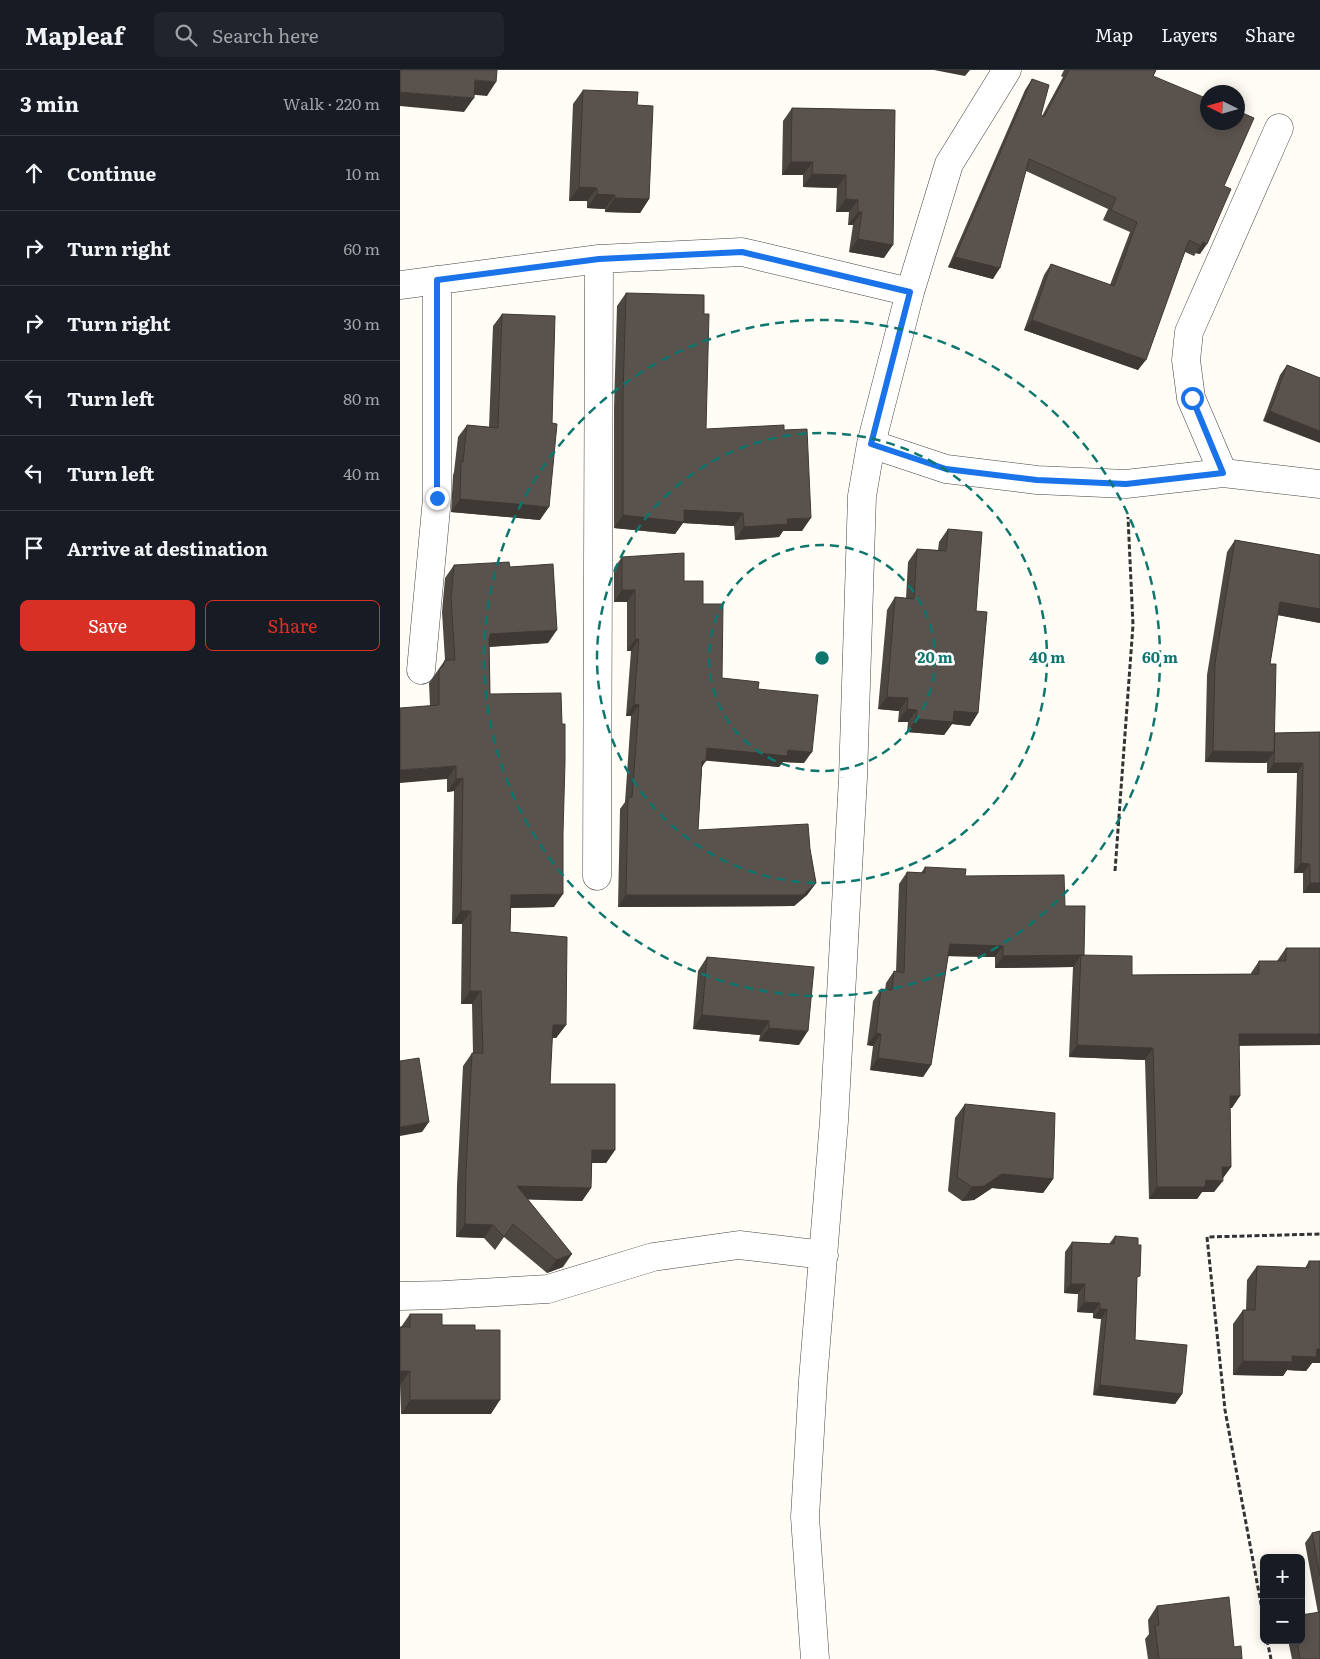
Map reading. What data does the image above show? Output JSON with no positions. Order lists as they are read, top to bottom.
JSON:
{
  "north": "left",
  "page": {
    "header": "Mapleaf",
    "search": "Search here",
    "nav": ["Map", "Layers", "Share"],
    "heading": ["3 min", "Walk · 220 m"],
    "list": [
      ["Continue", "10 m"],
      ["Turn right", "60 m"],
      ["Turn right", "30 m"],
      ["Turn left", "80 m"],
      ["Turn left", "40 m"],
      "Arrive at destination"
    ],
    "buttons": ["Save", "Share"],
    "map_buttons": ["+", "−"]
  },
  "rings": ["20 m", "40 m", "60 m"]
}
